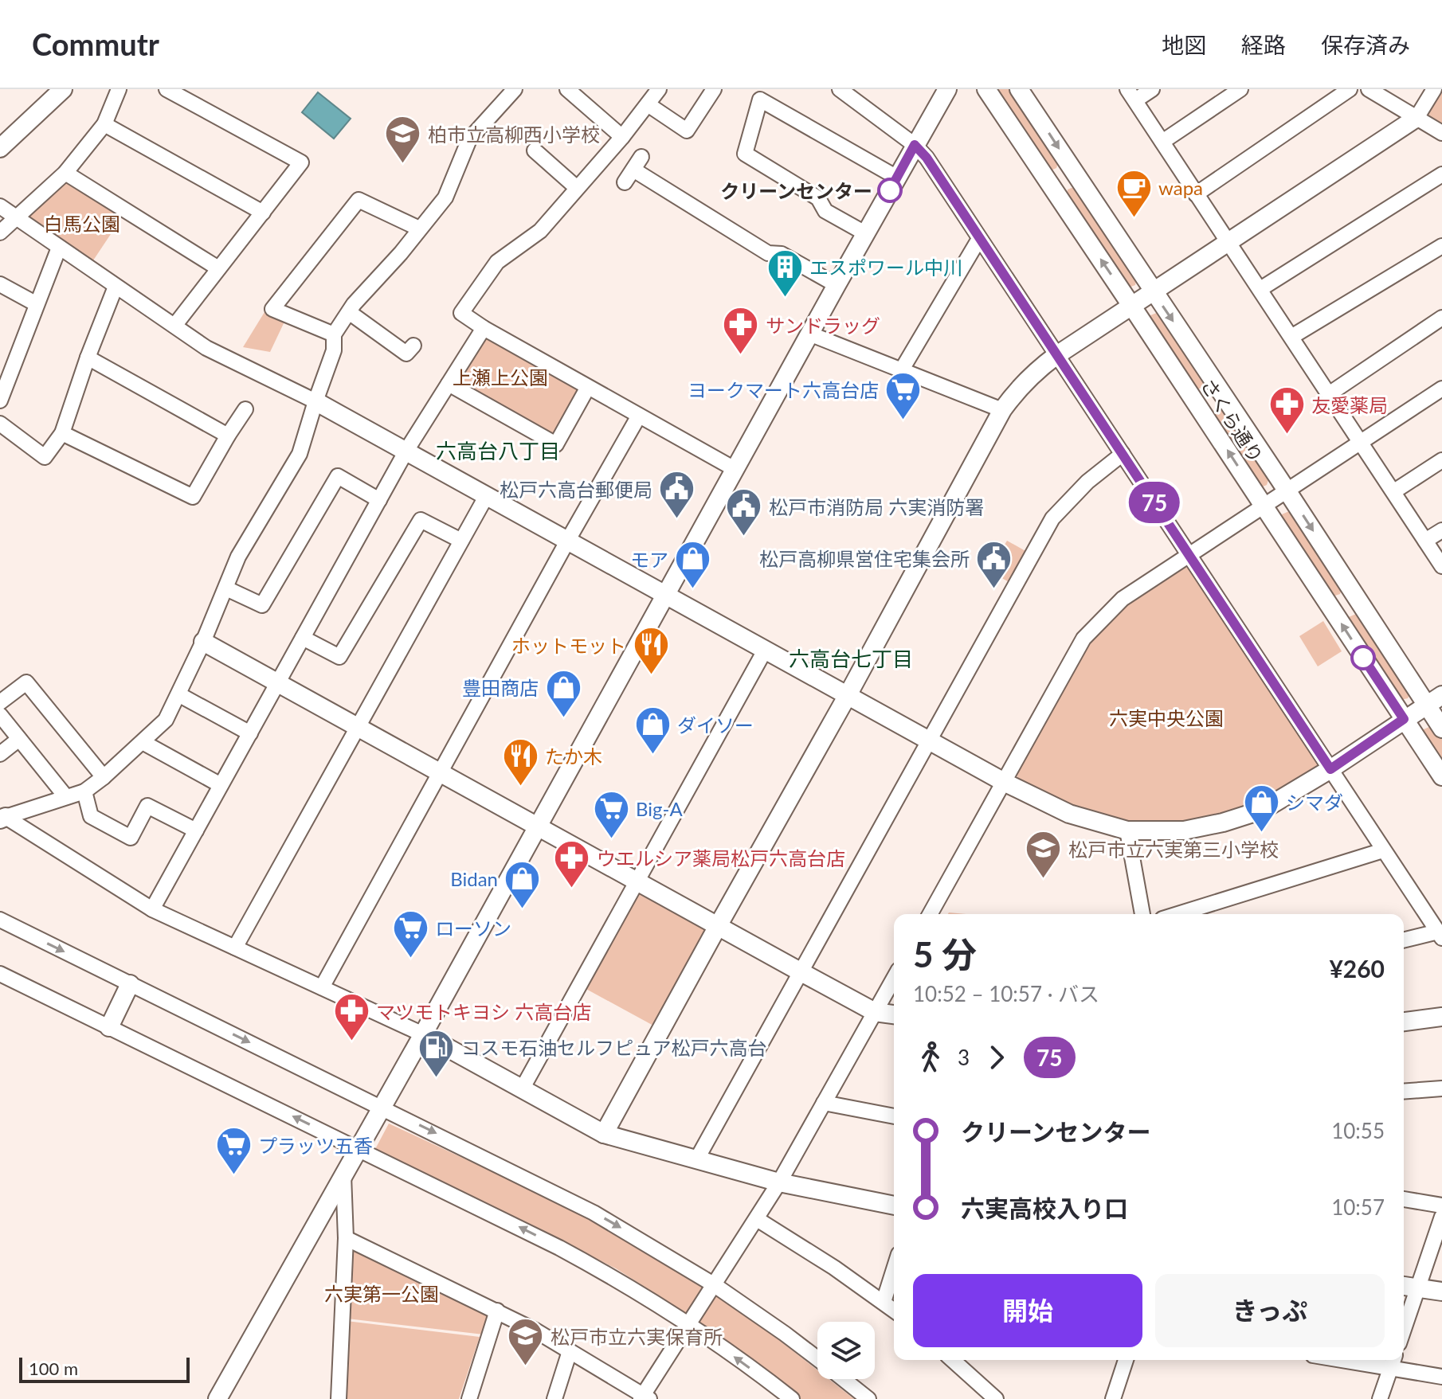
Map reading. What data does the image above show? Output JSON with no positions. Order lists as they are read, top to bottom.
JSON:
{
  "streets": {
    "street": ["さくら通り"]
  },
  "districts": ["六高台八丁目", "六高台七丁目"],
  "parks": [
    "白馬公園",
    "上瀬上公園",
    "六実中央公園",
    "六実第一公園"
  ],
  "places": {
    "school or university": ["柏市立高柳西小学校", "松戸市立六実第三小学校", "松戸市立六実保育所"],
    "other": ["クリーンセンター"],
    "cafe": ["wapa"],
    "building": ["エスポワール中川"],
    "pharmacy": [
      "サンドラッグ",
      "友愛薬局",
      "ウエルシア薬局松戸六高台店",
      "マツモトキヨシ 六高台店"
    ],
    "supermarket": [
      "ヨークマート六高台店",
      "Big-A",
      "ローソン",
      "プラッツ五香"
    ],
    "public building": ["松戸六高台郵便局", "松戸市消防局 六実消防署", "松戸高柳県営住宅集会所"],
    "shop": [
      "モア",
      "豊田商店",
      "ダイソー",
      "シマダ",
      "Bidan"
    ],
    "restaurant": ["ホットモット", "たか木"],
    "fuel station": ["コスモ石油セルフピュア松戸六高台"]
  },
  "lines": ["bus line 75"],
  "scale_bar": "100 m",
  "page": {
    "header": "Commutr",
    "nav": ["地図", "経路", "保存済み"],
    "on_map": "75",
    "heading": ["5 分", "10:52 – 10:57 · バス", "¥260"],
    "legs": ["3", "75"],
    "list": [
      {
        "name": "クリーンセンター",
        "value": "10:55"
      },
      {
        "name": "六実高校入り口",
        "value": "10:57"
      }
    ],
    "buttons": ["開始", "きっぷ"],
    "scale": "100 m"
  }
}
